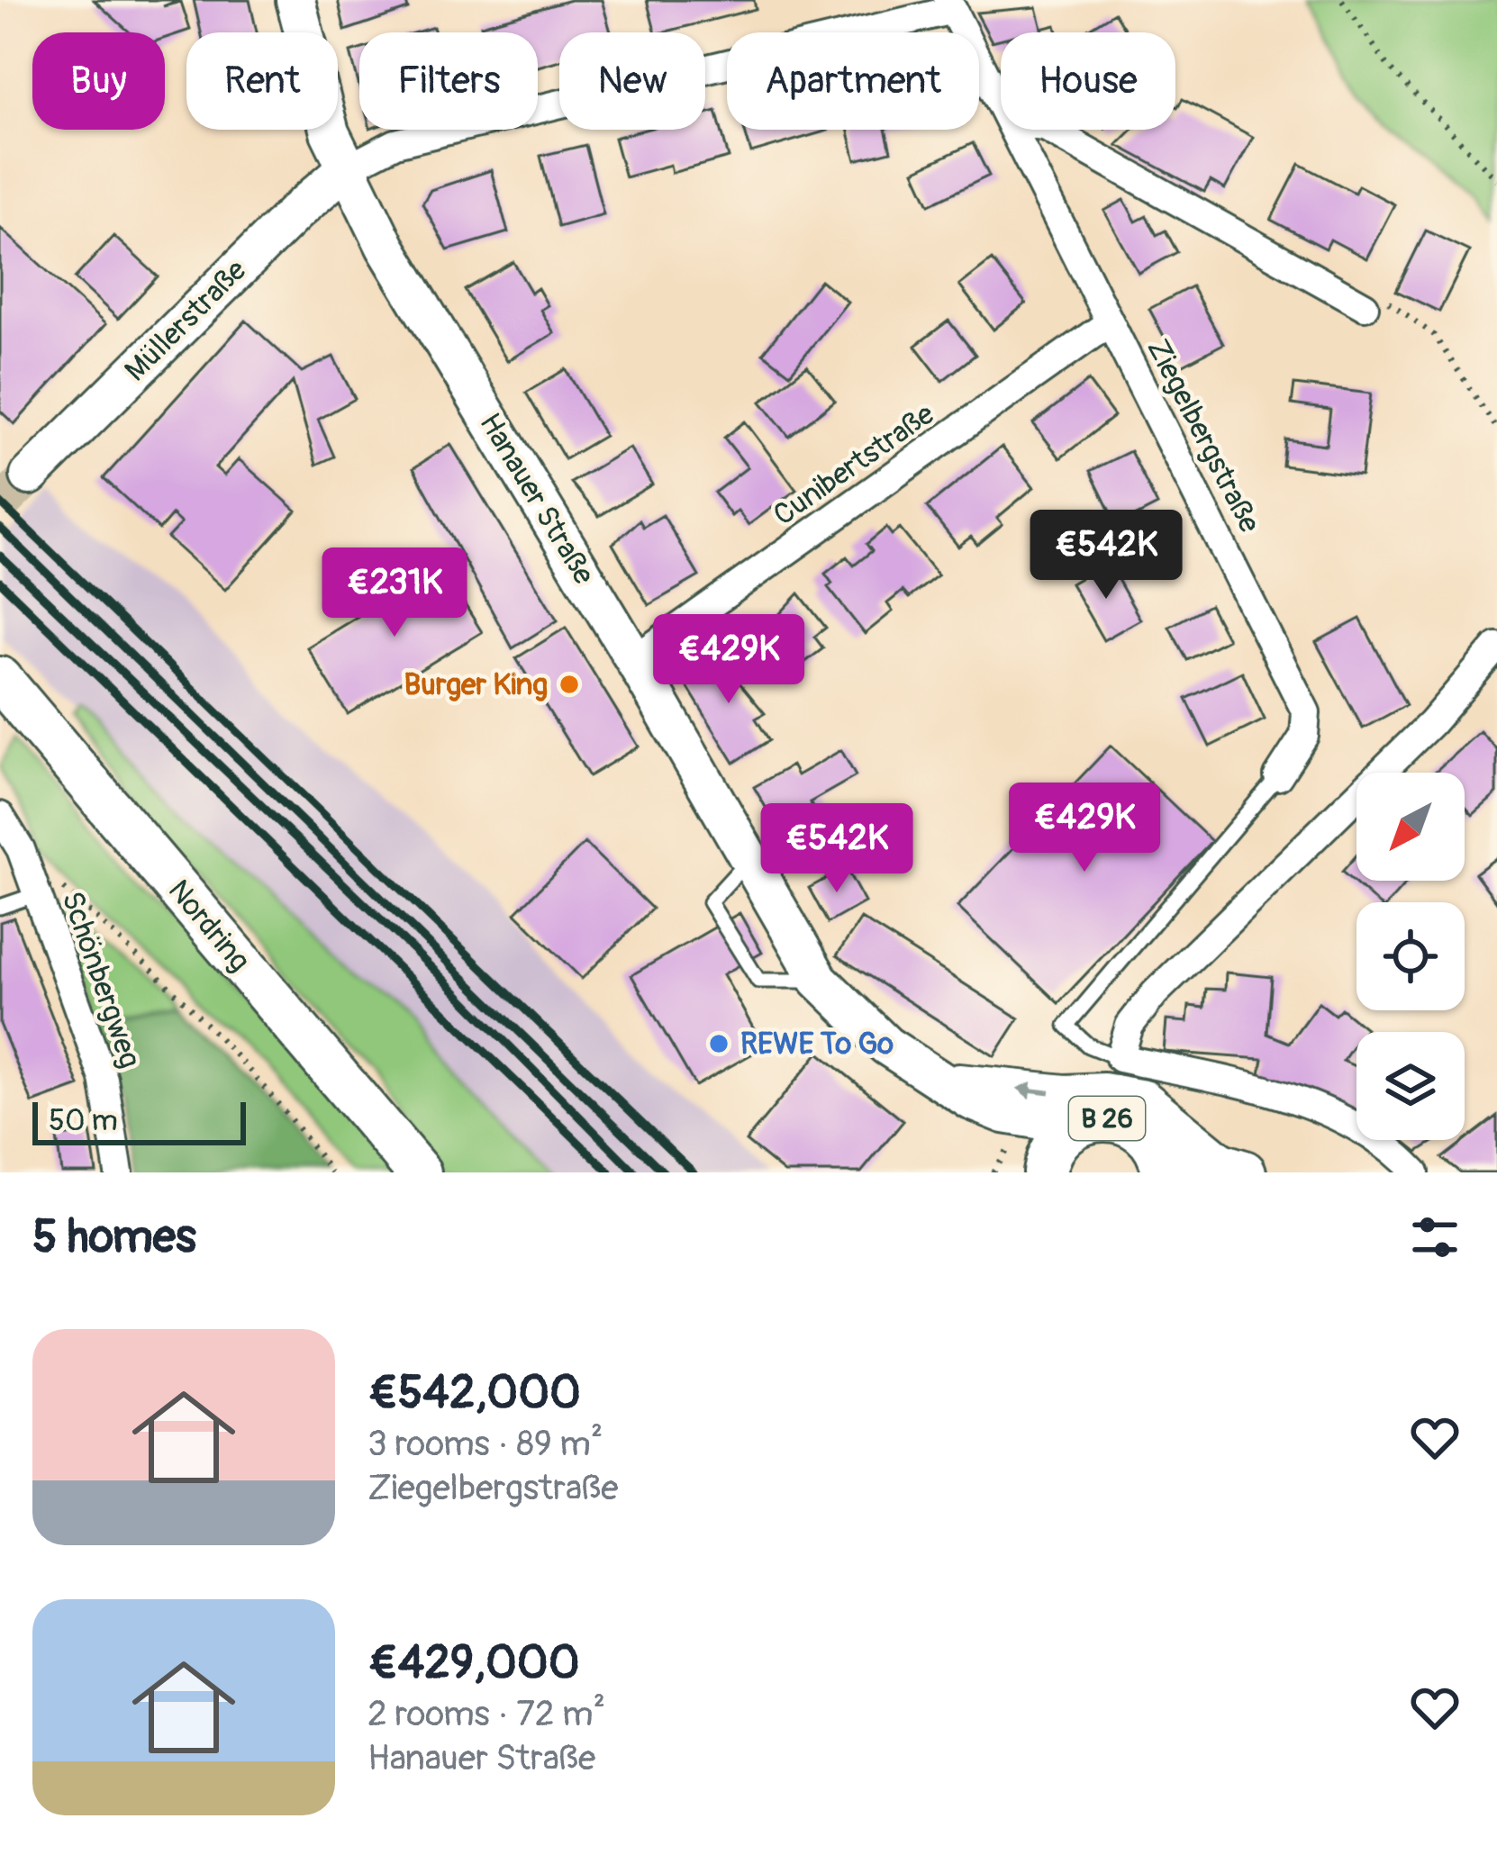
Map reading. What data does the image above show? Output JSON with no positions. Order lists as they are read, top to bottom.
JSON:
{
  "streets": {
    "main road": [
      "Müllerstraße",
      "Hanauer Straße",
      "Nordring",
      "B 26"
    ],
    "street": ["Ziegelbergstraße", "Cunibertstraße", "Schönbergweg"]
  },
  "crossings": [
    ["Müllerstraße", "Hanauer Straße"],
    ["Ziegelbergstraße", "Cunibertstraße"],
    ["Cunibertstraße", "Hanauer Straße"],
    ["Hanauer Straße", "B 26"]
  ],
  "places": ["Burger King", "REWE To Go"],
  "scale_bar": "50 m",
  "north": "bottom left",
  "page": {
    "chip": [
      "Buy",
      "Rent",
      "Filters",
      "New",
      "Apartment",
      "House"
    ],
    "price": [
      "€542K",
      "€231K",
      "€429K",
      "€429K",
      "€542K"
    ],
    "scale": "50 m",
    "heading": "5 homes",
    "list": [
      {
        "name": "€542,000",
        "note": "3 rooms · 89 m² · Ziegelbergstraße"
      },
      {
        "name": "€429,000",
        "note": "2 rooms · 72 m² · Hanauer Straße"
      }
    ]
  }
}
